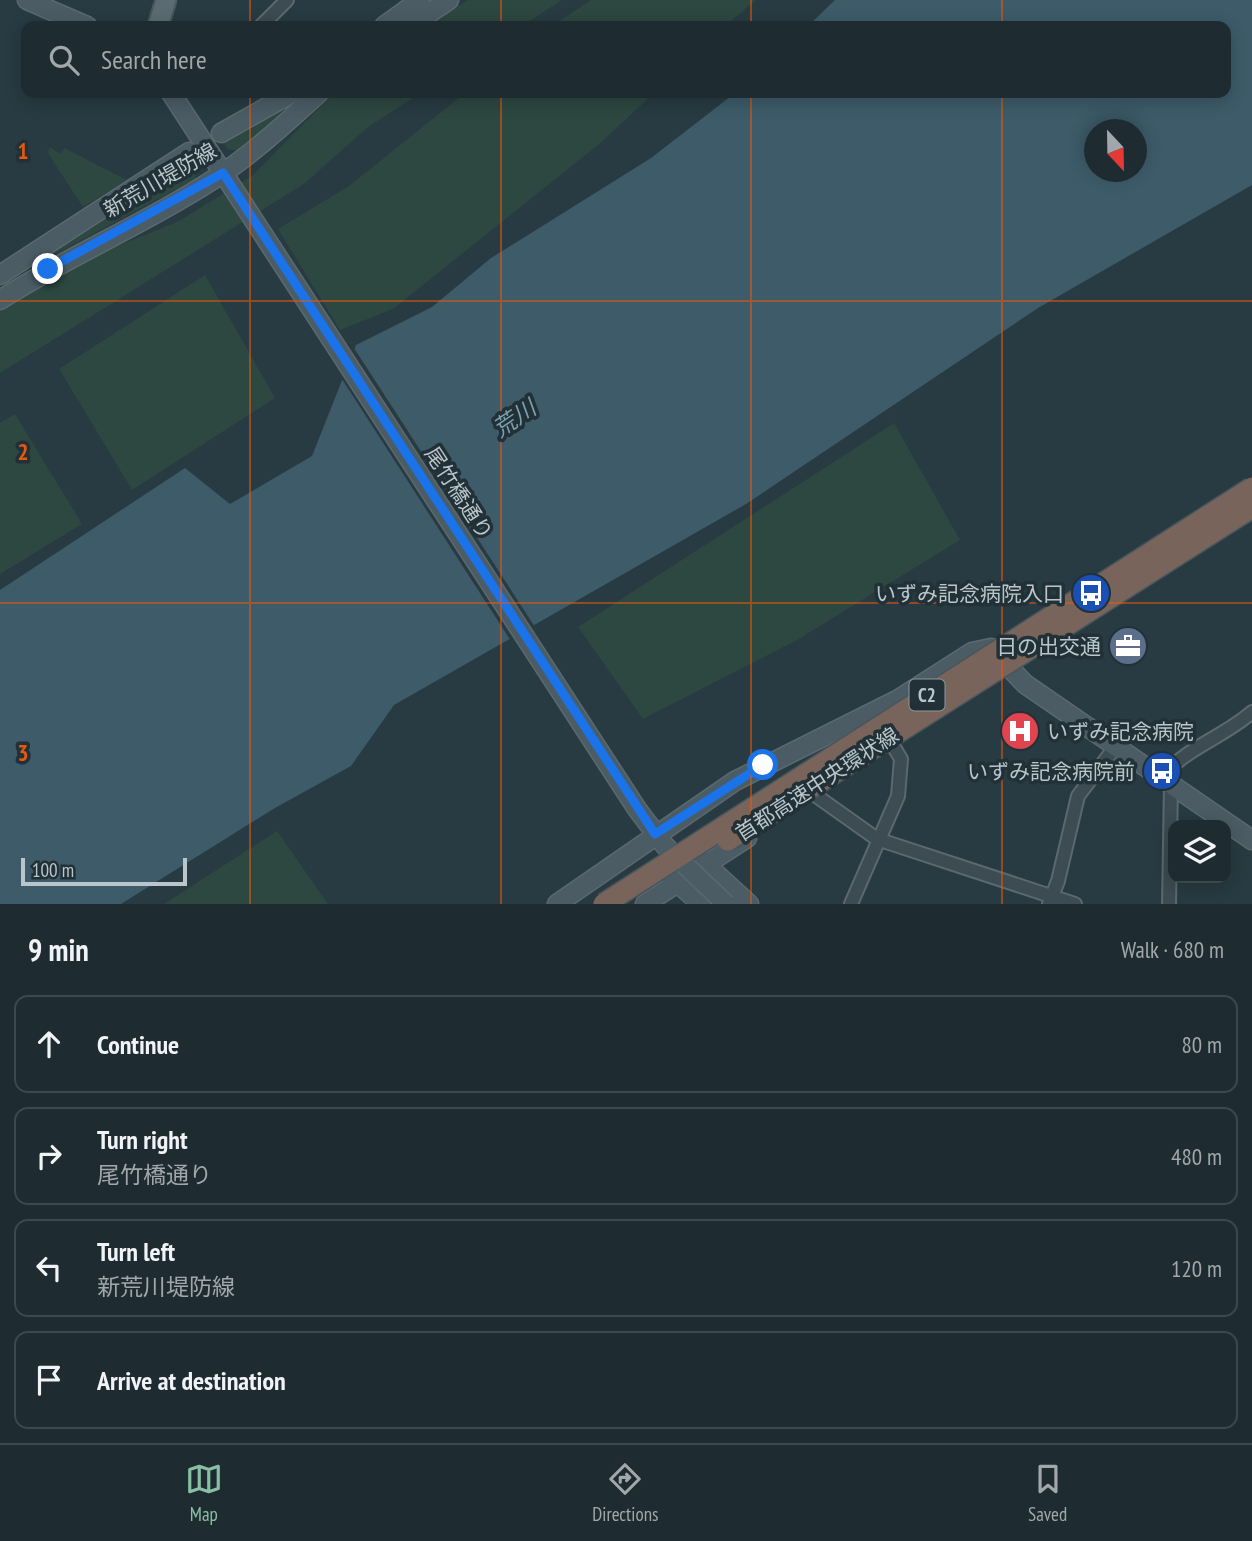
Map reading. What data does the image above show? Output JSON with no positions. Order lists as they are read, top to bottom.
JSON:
{
  "streets": {
    "highway": ["C2", "首都高速中央環状線"],
    "main road": ["新荒川堤防線", "尾竹橋通り"]
  },
  "crossings": [
    ["新荒川堤防線", "尾竹橋通り"]
  ],
  "water": ["荒川"],
  "places": {
    "bus stop": ["いずみ記念病院入口", "いずみ記念病院前"],
    "office": ["日の出交通"],
    "hospital": ["いずみ記念病院"]
  },
  "scale_bar": "100 m",
  "north": "bottom",
  "page": {
    "search": "Search here",
    "scale": "100 m",
    "heading": ["9 min", "Walk · 680 m"],
    "list": [
      ["Continue", "80 m"],
      ["Turn right", "尾竹橋通り", "480 m"],
      ["Turn left", "新荒川堤防線", "120 m"],
      "Arrive at destination"
    ],
    "nav": ["Map", "Directions", "Saved"]
  },
  "grid": {
    "rows": ["1", "2", "3"]
  }
}
